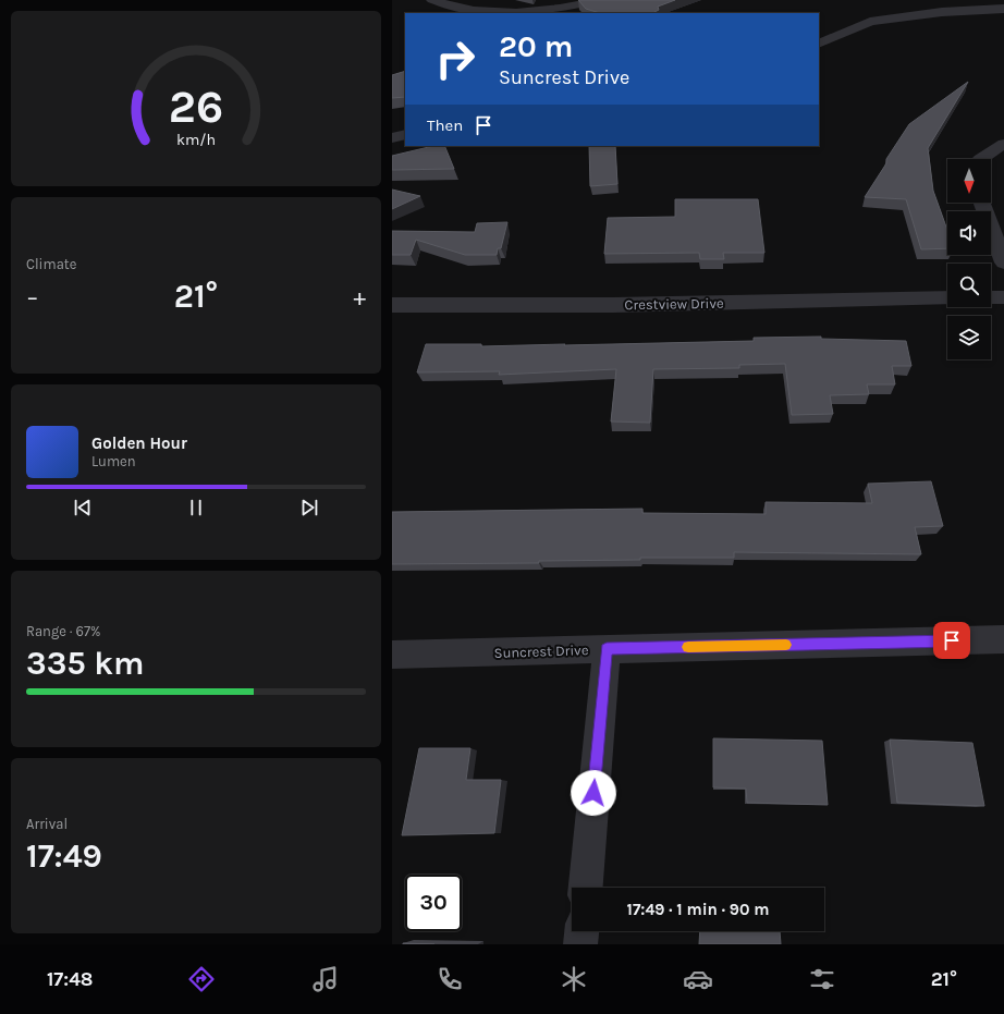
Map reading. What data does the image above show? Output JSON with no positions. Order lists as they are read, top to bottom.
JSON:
{
  "streets": {
    "street": ["Crestview Drive", "Suncrest Drive"]
  },
  "north": "bottom",
  "page": {
    "turn": ["20 m", "Suncrest Drive"],
    "then": "Then",
    "tile": [
      "Climate",
      ["Range · 67%", "335 km"],
      ["Arrival", "17:49"]
    ],
    "heat": ["−", "21°", "+"],
    "song": ["Golden Hour", "Lumen"],
    "limit": "30",
    "trip": "17:49 · 1 min · 90 m",
    "tabs": ["17:48", "21°"],
    "gauge": ["26", "km/h"]
  }
}
